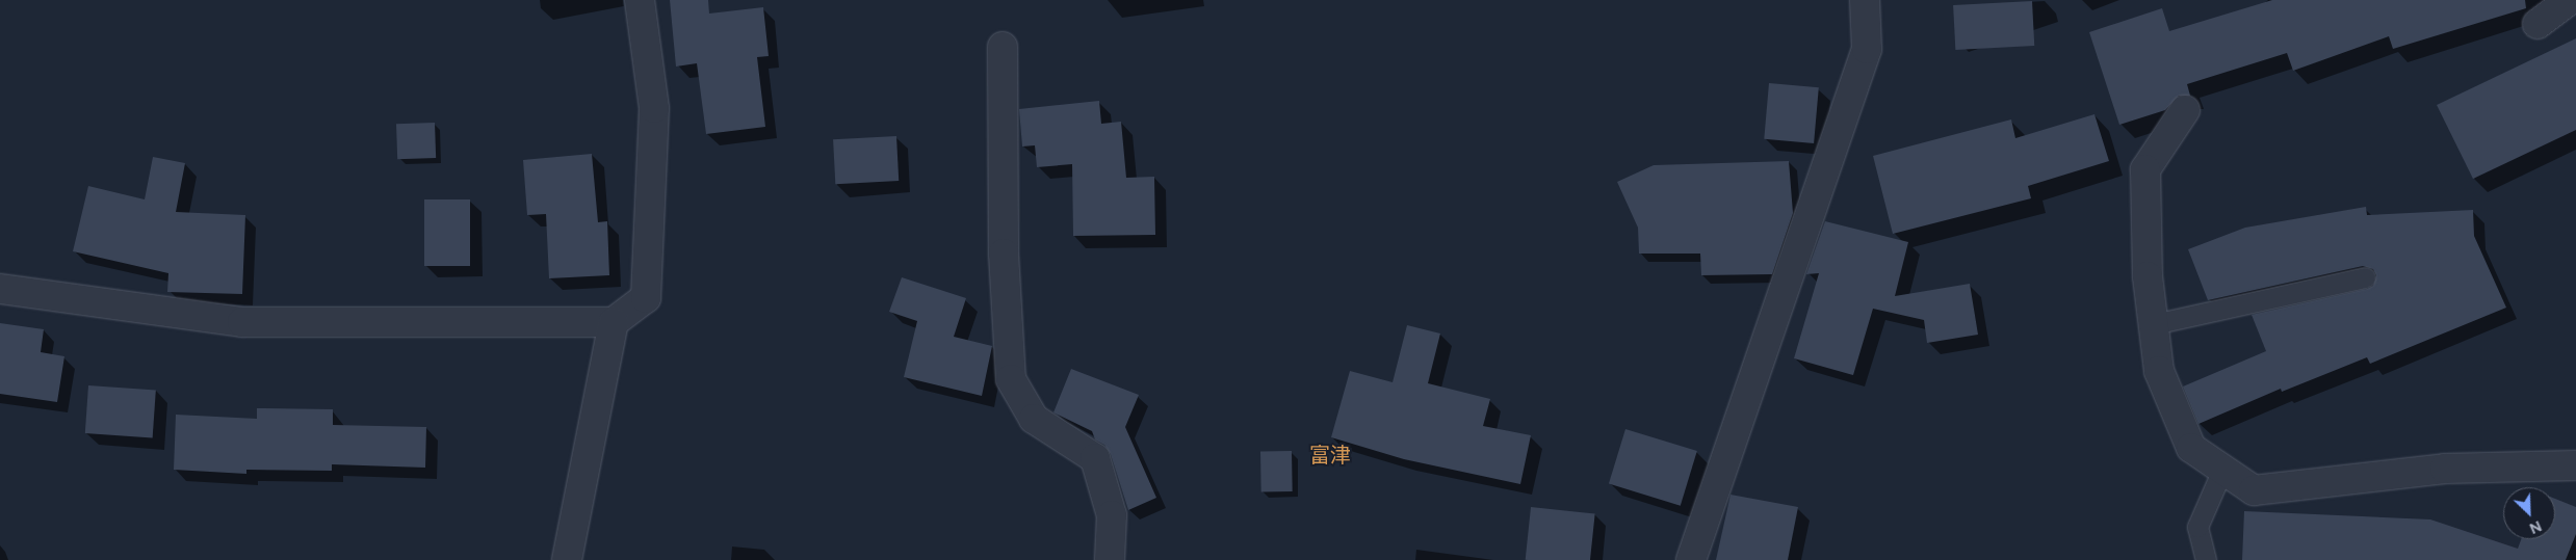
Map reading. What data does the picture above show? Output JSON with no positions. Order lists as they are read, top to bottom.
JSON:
{
  "districts": ["富津"],
  "north": "bottom right"
}
